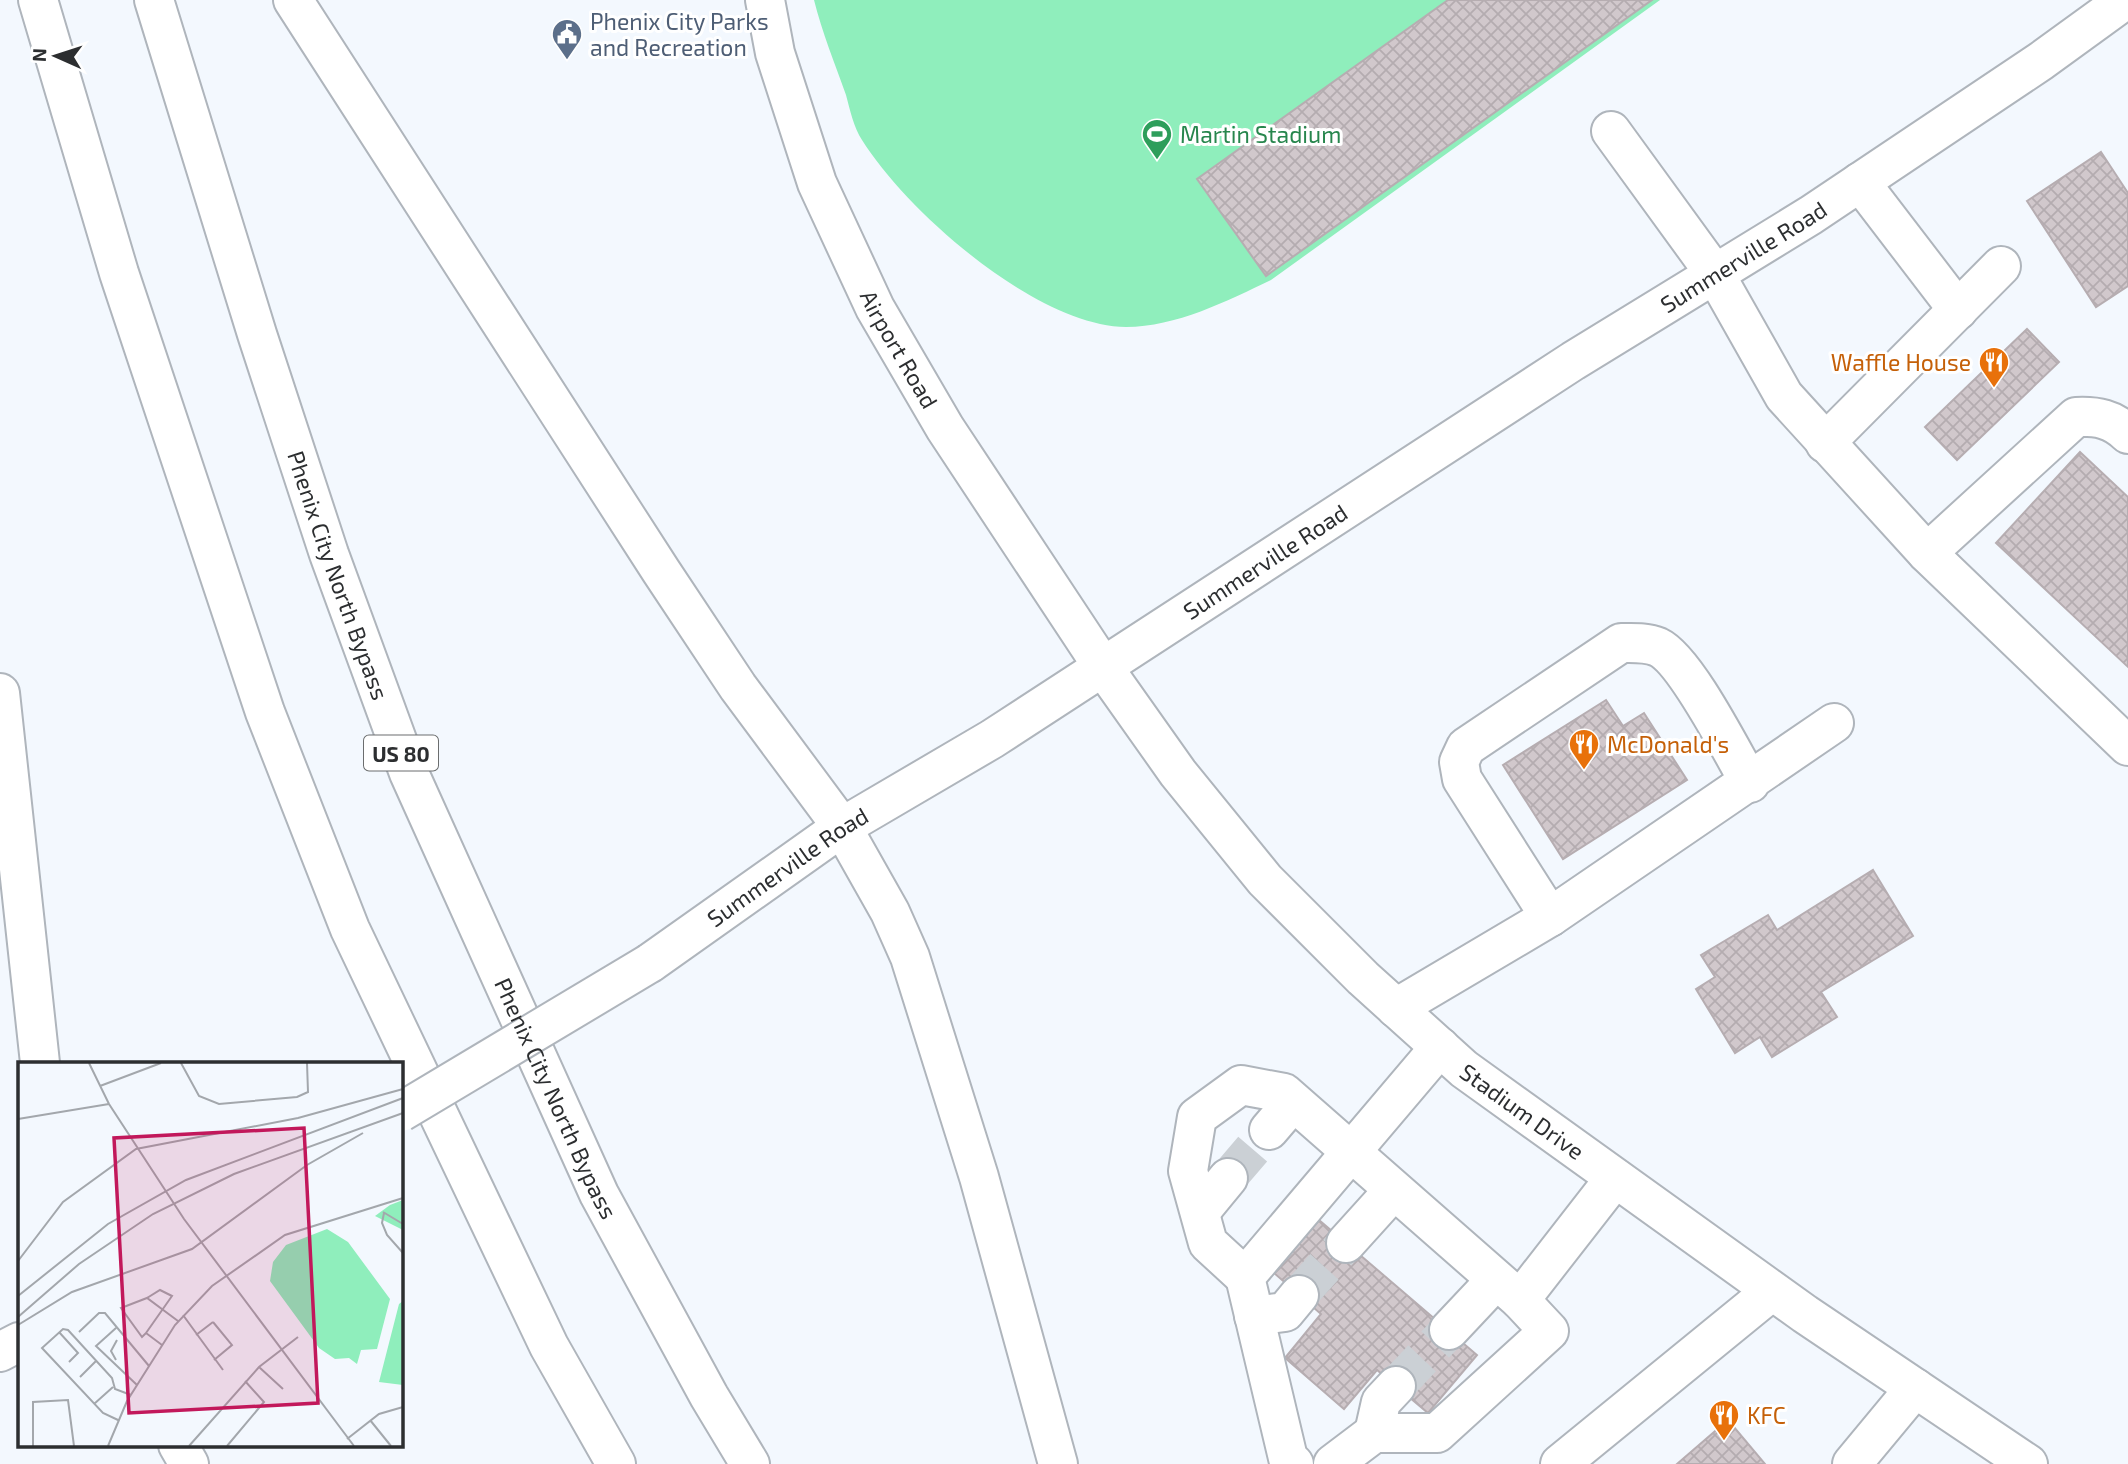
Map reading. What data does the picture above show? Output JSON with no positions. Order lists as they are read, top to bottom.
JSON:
{
  "streets": {
    "main road": [
      "Summerville Road",
      "Airport Road",
      "Phenix City North Bypass",
      "US 80",
      "Stadium Drive"
    ]
  },
  "crossings": [
    ["Summerville Road", "Airport Road"],
    ["Summerville Road", "Stadium Drive"],
    ["Airport Road", "Stadium Drive"]
  ],
  "places": {
    "public building": ["Phenix City Parks and Recreation"],
    "sports": ["Martin Stadium"],
    "restaurant": ["Waffle House", "McDonald's", "KFC"]
  },
  "north": "left"
}
